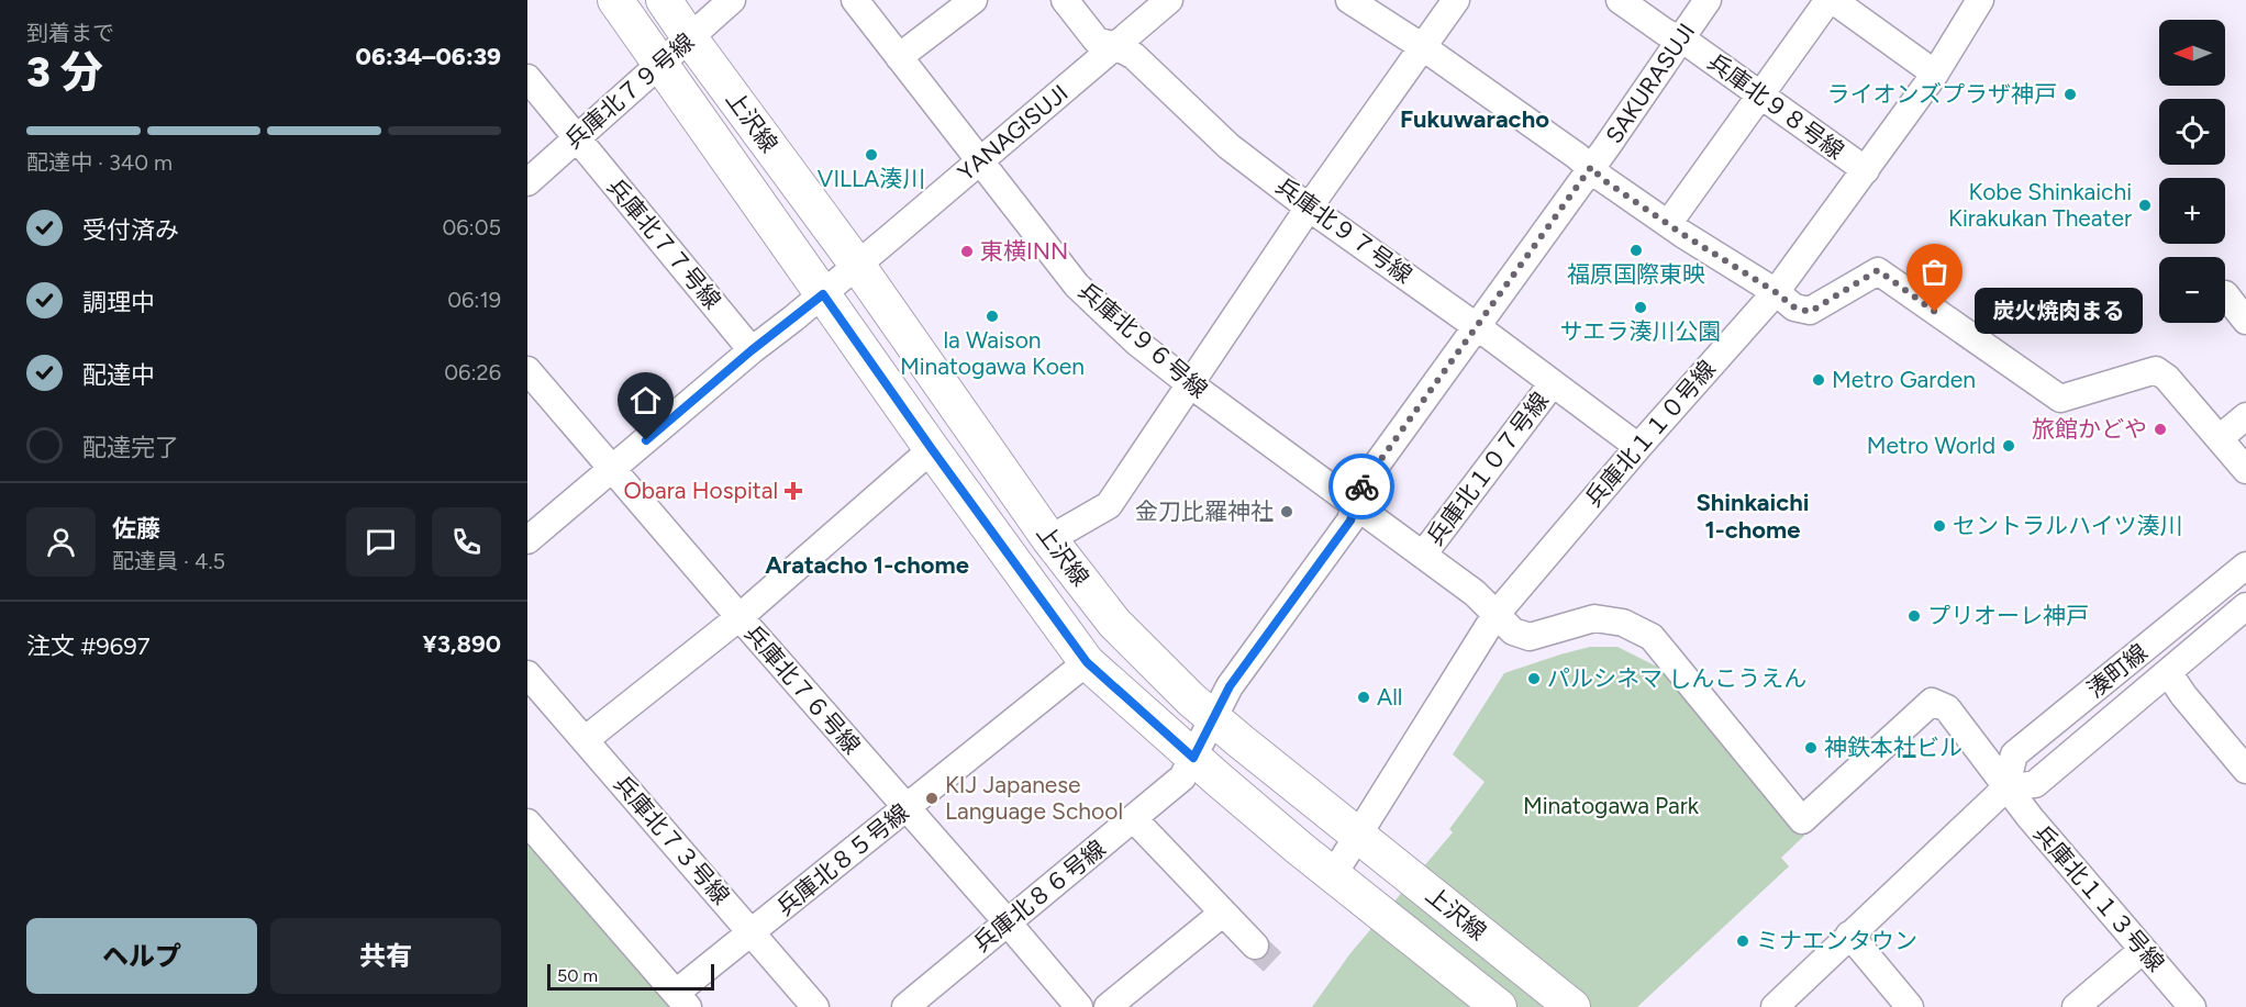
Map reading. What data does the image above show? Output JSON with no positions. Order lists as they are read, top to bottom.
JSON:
{
  "streets": {
    "main road": ["上沢線"],
    "street": [
      "SAKURASUJI",
      "兵庫北７９号線",
      "兵庫北９８号線",
      "YANAGISUJI",
      "兵庫北９７号線",
      "兵庫北７７号線",
      "兵庫北９６号線",
      "兵庫北１１０号線",
      "兵庫北１０７号線",
      "湊町線",
      "兵庫北７６号線",
      "兵庫北７３号線",
      "兵庫北８５号線",
      "兵庫北８６号線",
      "兵庫北１１３号線"
    ]
  },
  "crossings": [
    ["SAKURASUJI", "兵庫北９８号線"],
    ["SAKURASUJI", "上沢線"],
    ["SAKURASUJI", "兵庫北９７号線"],
    ["SAKURASUJI", "兵庫北９６号線"],
    ["SAKURASUJI", "兵庫北８６号線"],
    ["兵庫北７９号線", "上沢線"],
    ["兵庫北７９号線", "兵庫北７７号線"],
    ["兵庫北９８号線", "兵庫北１１０号線"],
    ["上沢線", "YANAGISUJI"],
    ["上沢線", "兵庫北１１０号線"],
    ["上沢線", "兵庫北８５号線"],
    ["上沢線", "兵庫北８６号線"],
    ["YANAGISUJI", "兵庫北９７号線"],
    ["YANAGISUJI", "兵庫北７７号線"],
    ["YANAGISUJI", "兵庫北９６号線"],
    ["YANAGISUJI", "兵庫北７６号線"],
    ["兵庫北９７号線", "兵庫北１１０号線"],
    ["兵庫北９７号線", "兵庫北１０７号線"],
    ["兵庫北９６号線", "兵庫北１１０号線"],
    ["兵庫北９６号線", "兵庫北１０７号線"],
    ["兵庫北９６号線", "兵庫北１１３号線"],
    ["湊町線", "兵庫北１１３号線"],
    ["兵庫北７６号線", "兵庫北８５号線"],
    ["兵庫北７６号線", "兵庫北８６号線"],
    ["兵庫北７３号線", "兵庫北８５号線"]
  ],
  "districts": ["Fukuwaracho", "Shinkaichi 1-chome", "Aratacho 1-chome"],
  "parks": ["Minatogawa Park"],
  "places": {
    "other": [
      "ライオンズプラザ神戸",
      "VILLA湊川",
      "Kobe Shinkaichi Kirakukan Theater",
      "福原国際東映",
      "東横INN",
      "サエラ湊川公園",
      "炭火焼肉まる",
      "la Waison Minatogawa Koen",
      "Metro Garden",
      "旅館かどや",
      "Metro World",
      "金刀比羅神社",
      "セントラルハイツ湊川",
      "プリオーレ神戸",
      "パルシネマ しんこうえん",
      "All",
      "神鉄本社ビル",
      "KIJ Japanese Language School",
      "ミナエンタウン"
    ],
    "health": ["Obara Hospital"]
  },
  "scale_bar": "50 m",
  "north": "left",
  "page": {
    "heading": ["3 分", "到着まで", "06:34–06:39"],
    "panel": [
      "佐藤",
      "配達員 · 4.5",
      "注文 #9697",
      "¥3,890"
    ],
    "map_buttons": ["+", "−"],
    "bar": "配達中 · 340 m",
    "list": [
      ["受付済み", "06:05"],
      ["調理中", "06:19"],
      ["配達中", "06:26"],
      "配達完了"
    ],
    "bubble": "炭火焼肉まる",
    "buttons": ["ヘルプ", "共有"],
    "scale": "50 m"
  }
}
